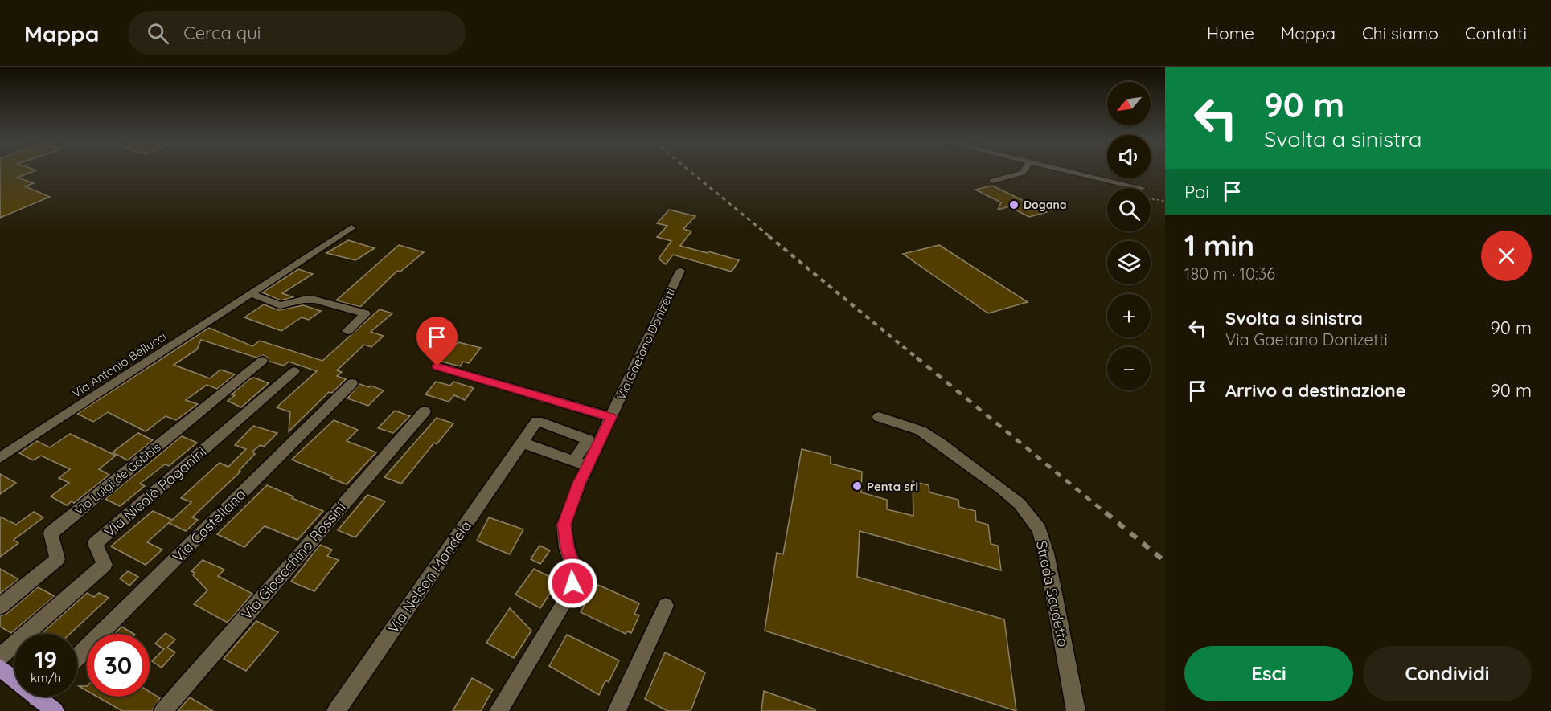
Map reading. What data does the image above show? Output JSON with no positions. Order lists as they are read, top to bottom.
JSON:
{
  "streets": {
    "street": [
      "Via Gaetano Donizetti",
      "Via Antonio Bellucci",
      "Via Luigi de Gobbis",
      "Via Nicolò Paganini",
      "Via Castellana",
      "Via Gioacchino Rossini",
      "Via Nelson Mandela",
      "Strada Scudetto"
    ]
  },
  "places": ["Dogana", "Penta srl"],
  "north": "bottom left",
  "page": {
    "header": "Mappa",
    "search": "Cerca qui",
    "nav": [
      "Home",
      "Mappa",
      "Chi siamo",
      "Contatti"
    ],
    "turn": ["90 m", "Svolta a sinistra"],
    "map_buttons": ["+", "−"],
    "then": "Poi",
    "heading": ["1 min", "180 m · 10:36"],
    "list": [
      {
        "name": "Svolta a sinistra",
        "note": "Via Gaetano Donizetti",
        "value": "90 m"
      },
      {
        "name": "Arrivo a destinazione",
        "value": "90 m"
      }
    ],
    "speed": "19 km/h",
    "limit": "30",
    "buttons": ["Esci", "Condividi"]
  }
}
